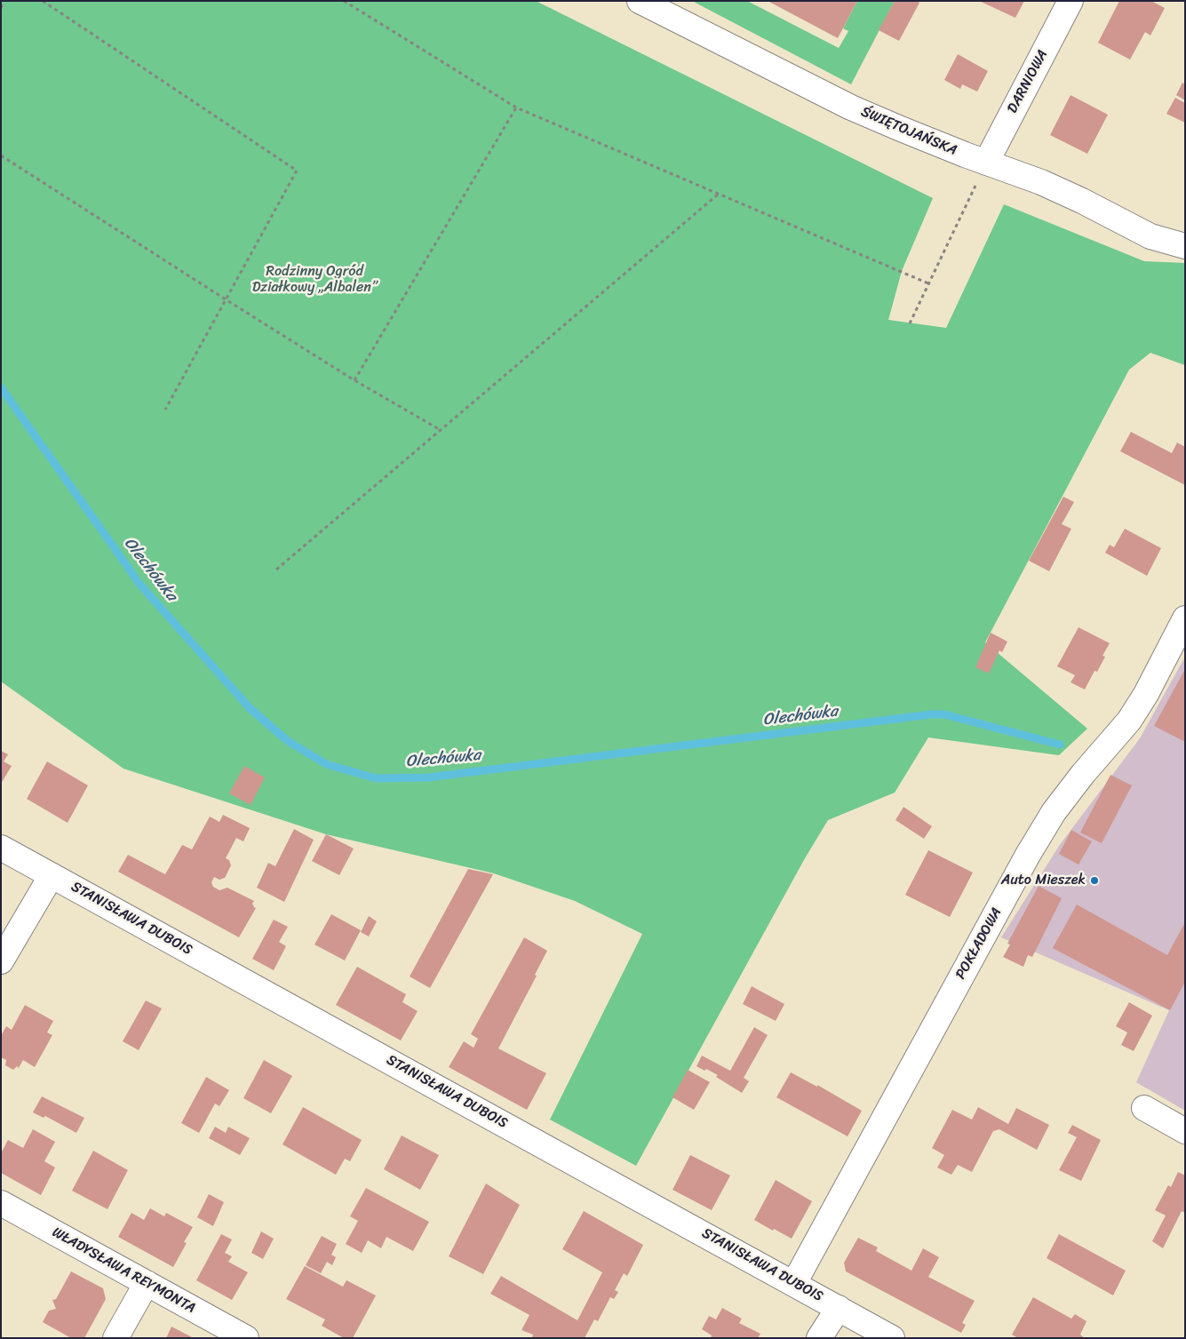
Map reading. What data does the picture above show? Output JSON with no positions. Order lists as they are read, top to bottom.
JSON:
{
  "streets": {
    "street": [
      "DARNIOWA",
      "ŚWIĘTOJAŃSKA",
      "STANISŁAWA DUBOIS",
      "POKŁADOWA",
      "WŁADYSŁAWA REYMONTA"
    ]
  },
  "crossings": [
    ["DARNIOWA", "ŚWIĘTOJAŃSKA"],
    ["STANISŁAWA DUBOIS", "POKŁADOWA"]
  ],
  "water": ["Olechówka"],
  "parks": ["Rodzinny Ogród Działkowy „Albalen”"],
  "places": ["Auto Mieszek"]
}
